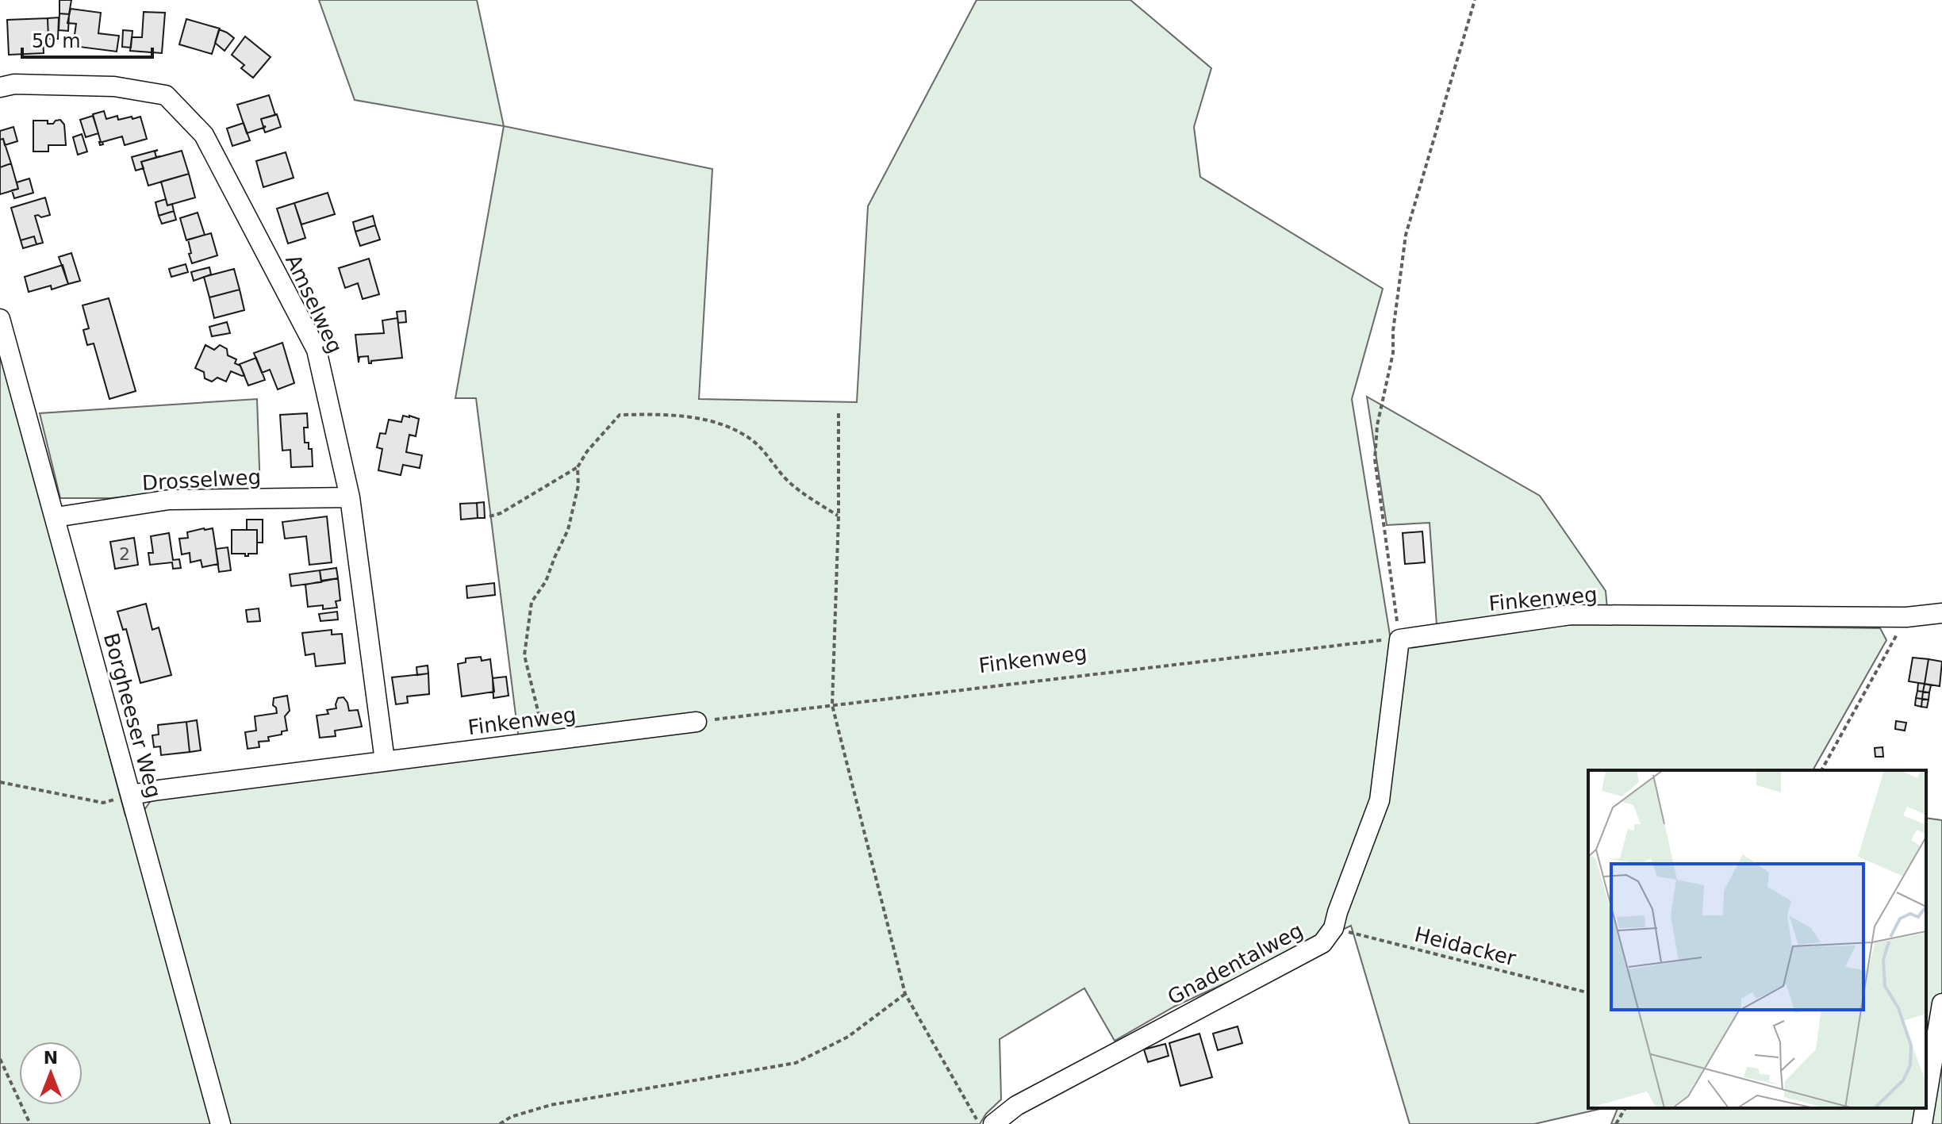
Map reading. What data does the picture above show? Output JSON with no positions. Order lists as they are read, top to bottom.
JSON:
{
  "streets": {
    "street": [
      "Amselweg",
      "Drosselweg",
      "Finkenweg",
      "Borgheeser Weg",
      "Gnadentalweg"
    ],
    "path": ["Heidacker"]
  },
  "crossings": [
    ["Amselweg", "Drosselweg"],
    ["Amselweg", "Finkenweg"],
    ["Drosselweg", "Borgheeser Weg"],
    ["Finkenweg", "Borgheeser Weg"],
    ["Finkenweg", "Gnadentalweg"],
    ["Heidacker", "Gnadentalweg"]
  ],
  "house_numbers": ["2"],
  "scale_bar": "50 m",
  "north": "top"
}
